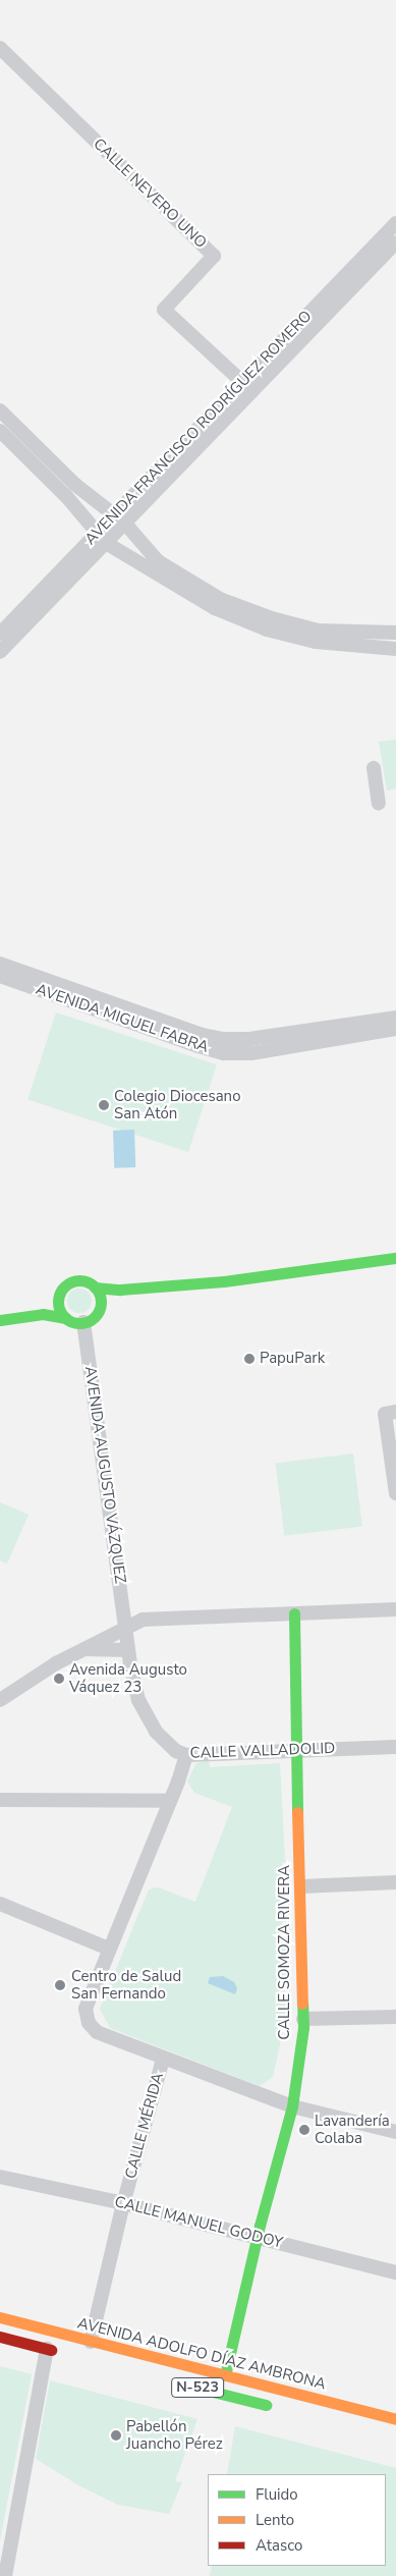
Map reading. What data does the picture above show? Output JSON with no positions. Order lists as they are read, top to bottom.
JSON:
{
  "streets": {
    "main road": ["CALLE SOMOZA RIVERA", "AVENIDA ADOLFO DÍAZ AMBRONA", "N-523"],
    "street": [
      "CALLE NEVERO UNO",
      "AVENIDA FRANCISCO RODRÍGUEZ ROMERO",
      "AVENIDA MIGUEL FABRA",
      "AVENIDA AUGUSTO VÁZQUEZ",
      "CALLE VALLADOLID",
      "CALLE MÉRIDA",
      "CALLE MANUEL GODOY"
    ]
  },
  "crossings": [
    ["CALLE NEVERO UNO", "AVENIDA FRANCISCO RODRÍGUEZ ROMERO"],
    ["AVENIDA AUGUSTO VÁZQUEZ", "CALLE VALLADOLID"],
    ["CALLE VALLADOLID", "CALLE SOMOZA RIVERA"],
    ["CALLE SOMOZA RIVERA", "CALLE MANUEL GODOY"],
    ["CALLE SOMOZA RIVERA", "AVENIDA ADOLFO DÍAZ AMBRONA"],
    ["CALLE MÉRIDA", "CALLE MANUEL GODOY"],
    ["CALLE MÉRIDA", "AVENIDA ADOLFO DÍAZ AMBRONA"]
  ],
  "places": [
    "Colegio Diocesano San Atón",
    "PapuPark",
    "Avenida Augusto Váquez 23",
    "Centro de Salud San Fernando",
    "Lavandería Colaba",
    "Pabellón Juancho Pérez"
  ],
  "legend": ["Fluido", "Lento", "Atasco"]
}
